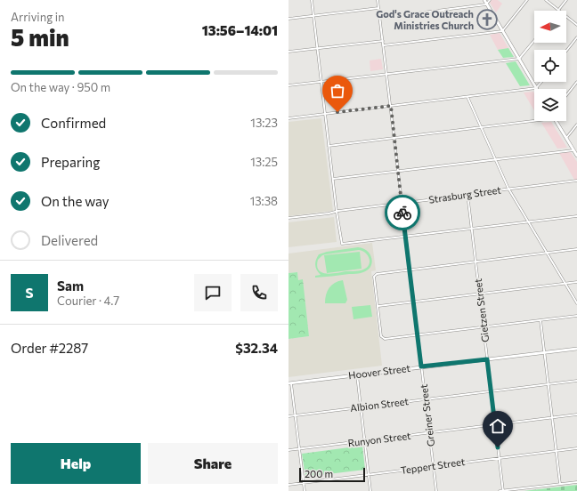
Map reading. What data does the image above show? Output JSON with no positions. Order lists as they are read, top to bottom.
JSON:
{
  "streets": {
    "main road": ["Hoover Street"],
    "street": [
      "Strasburg Street",
      "Gietzen Street",
      "Albion Street",
      "Greiner Street",
      "Runyon Street",
      "Teppert Street"
    ]
  },
  "crossings": [
    ["Strasburg Street", "Gietzen Street"],
    ["Strasburg Street", "Greiner Street"],
    ["Gietzen Street", "Hoover Street"],
    ["Gietzen Street", "Albion Street"],
    ["Gietzen Street", "Runyon Street"],
    ["Gietzen Street", "Teppert Street"],
    ["Hoover Street", "Greiner Street"],
    ["Albion Street", "Greiner Street"],
    ["Greiner Street", "Runyon Street"],
    ["Greiner Street", "Teppert Street"]
  ],
  "places": {
    "church": ["God's Grace Outreach Ministries Church"]
  },
  "scale_bar": "200 m",
  "north": "left",
  "page": {
    "heading": ["5 min", "Arriving in", "13:56–14:01"],
    "panel": [
      "Sam",
      "Courier · 4.7",
      "Order #2287",
      "$32.34"
    ],
    "bar": "On the way · 950 m",
    "list": [
      ["Confirmed", "13:23"],
      ["Preparing", "13:25"],
      ["On the way", "13:38"],
      "Delivered"
    ],
    "round": "S",
    "buttons": ["Help", "Share"],
    "scale": "200 m"
  }
}
